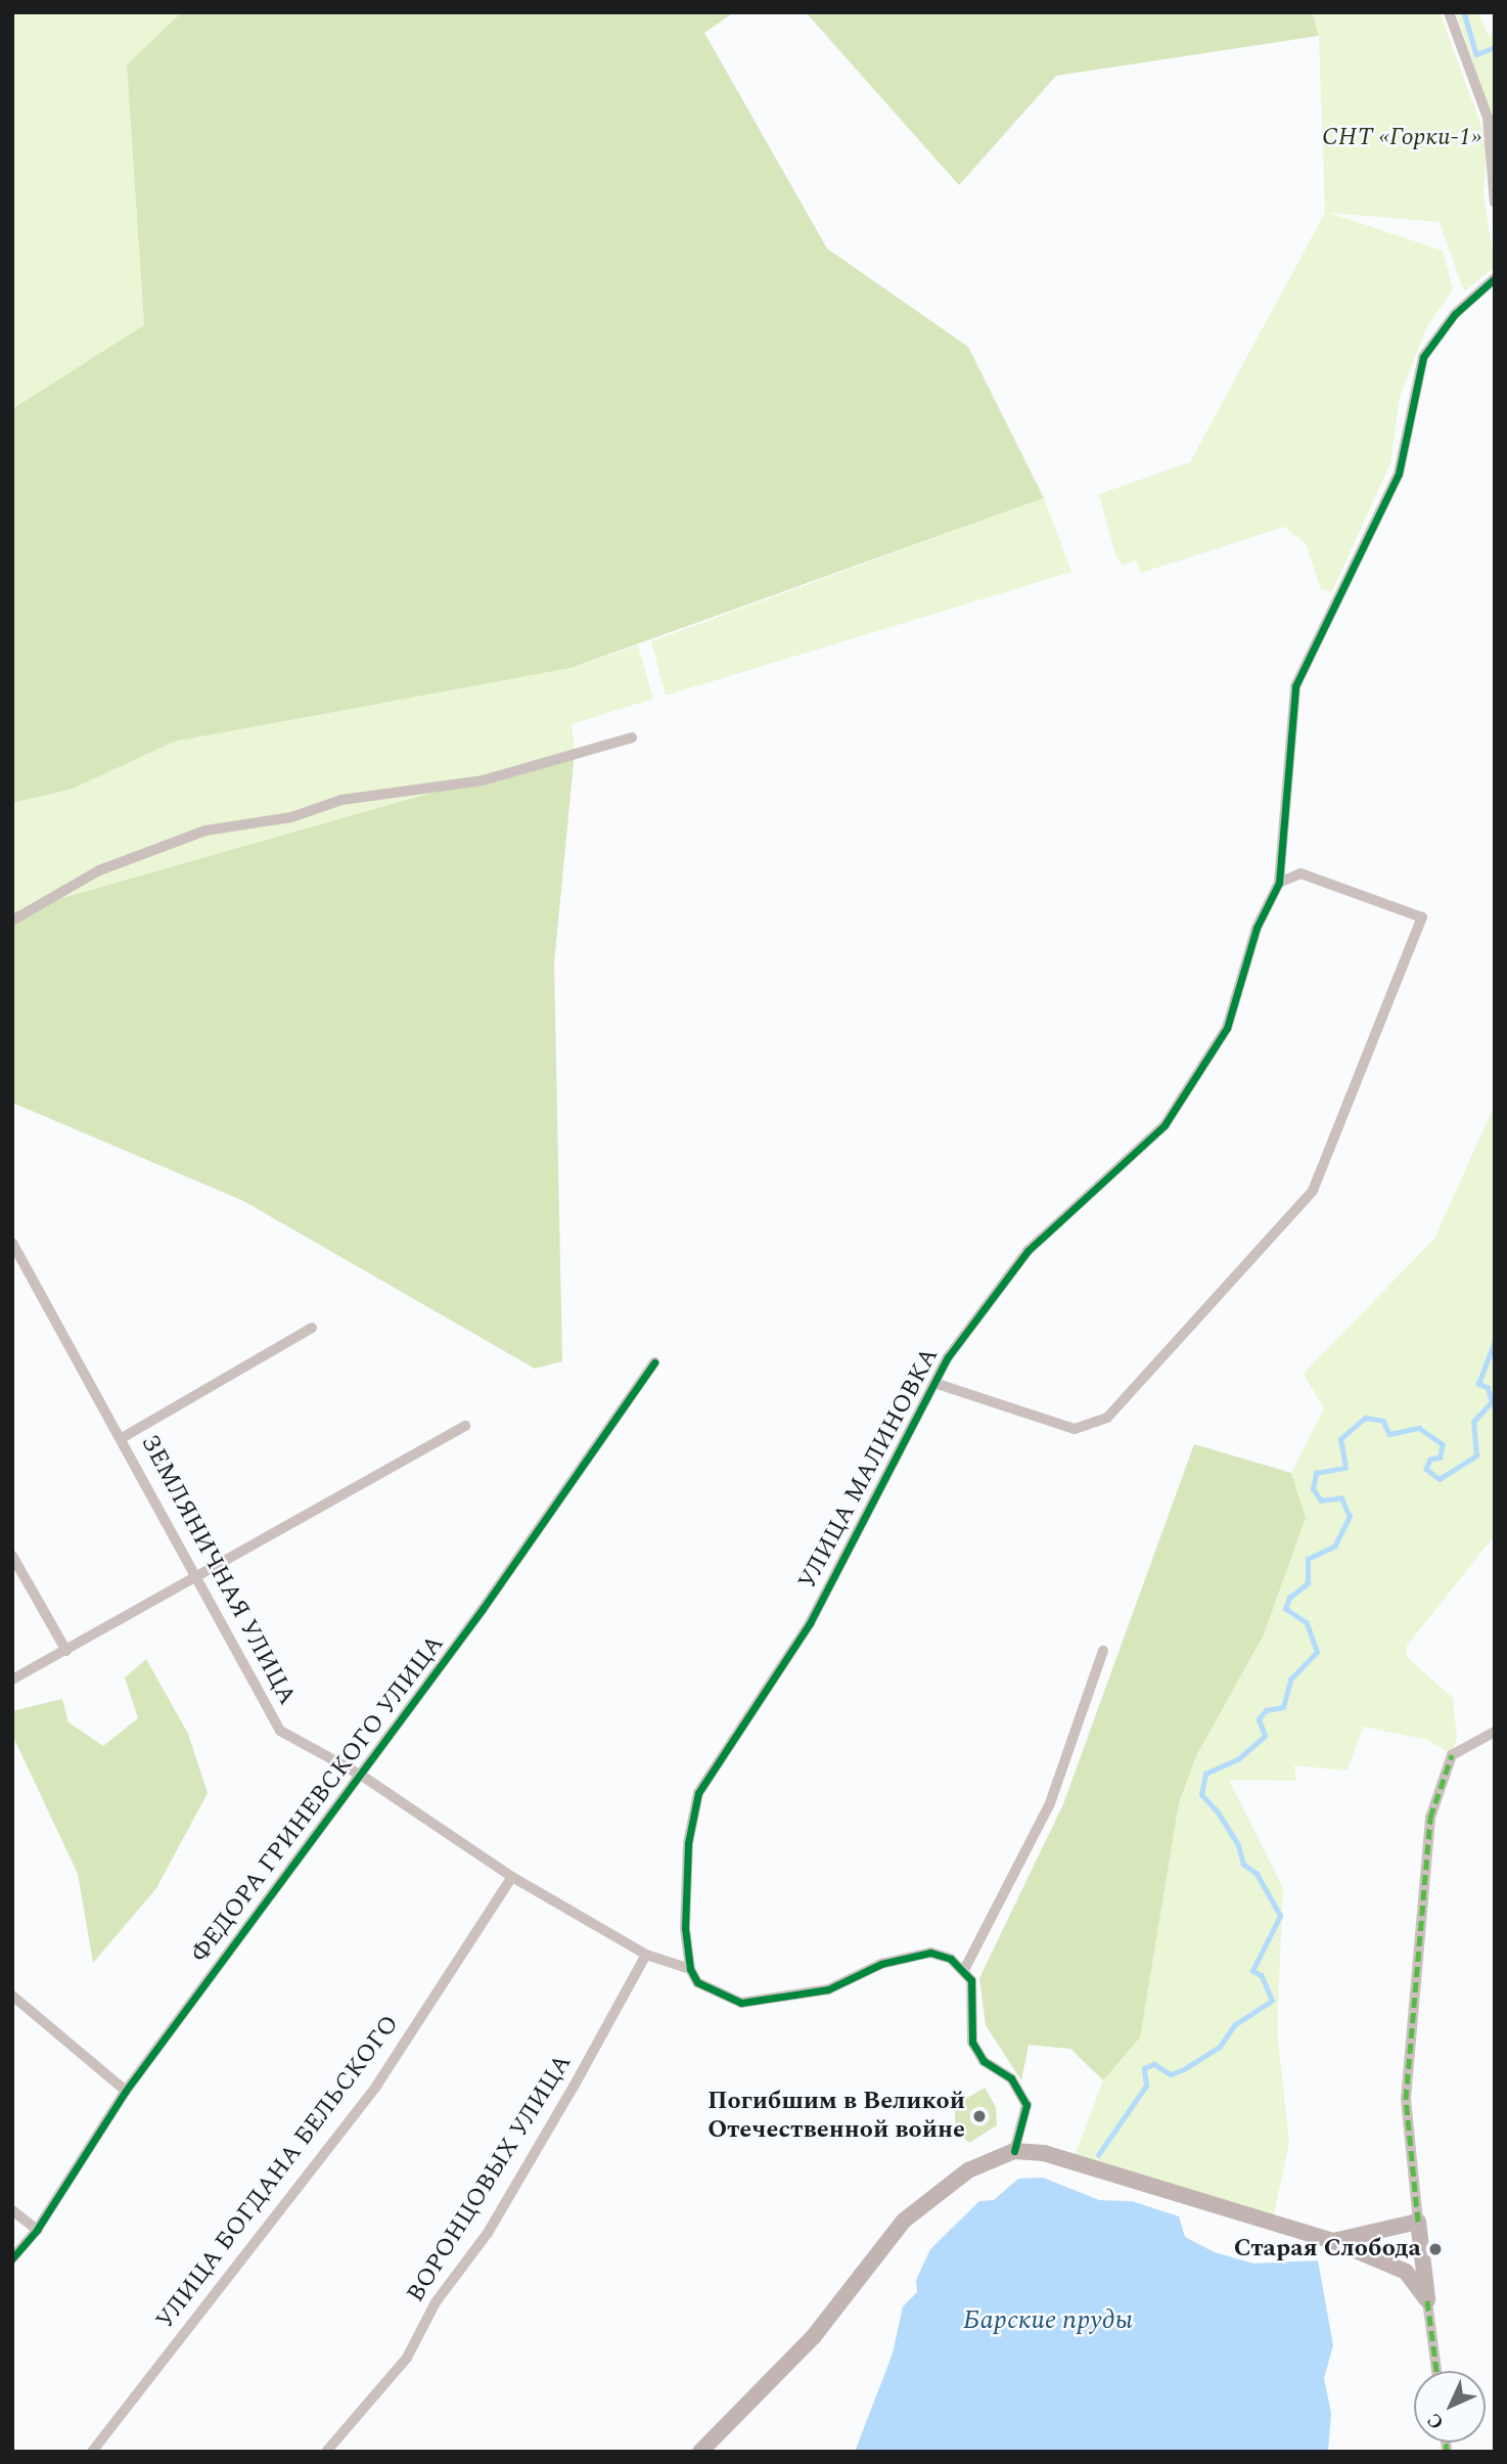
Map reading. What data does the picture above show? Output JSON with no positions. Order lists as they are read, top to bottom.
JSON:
{
  "streets": {
    "street": [
      "УЛИЦА МАЛИНОВКА",
      "ЗЕМЛЯНИЧНАЯ УЛИЦА",
      "ФЕДОРА ГРИНЕВСКОГО УЛИЦА",
      "УЛИЦА БОГДАНА БЕЛЬСКОГО",
      "ВОРОНЦОВЫХ УЛИЦА"
    ]
  },
  "crossings": [
    ["ЗЕМЛЯНИЧНАЯ УЛИЦА", "ФЕДОРА ГРИНЕВСКОГО УЛИЦА"],
    ["ЗЕМЛЯНИЧНАЯ УЛИЦА", "УЛИЦА БОГДАНА БЕЛЬСКОГО"],
    ["ЗЕМЛЯНИЧНАЯ УЛИЦА", "ВОРОНЦОВЫХ УЛИЦА"]
  ],
  "water": ["Барские пруды"],
  "parks": ["СНТ «Горки-1»"],
  "places": ["Погибшим в Великой Отечественной войне", "Старая Слобода"],
  "north": "bottom left"
}
